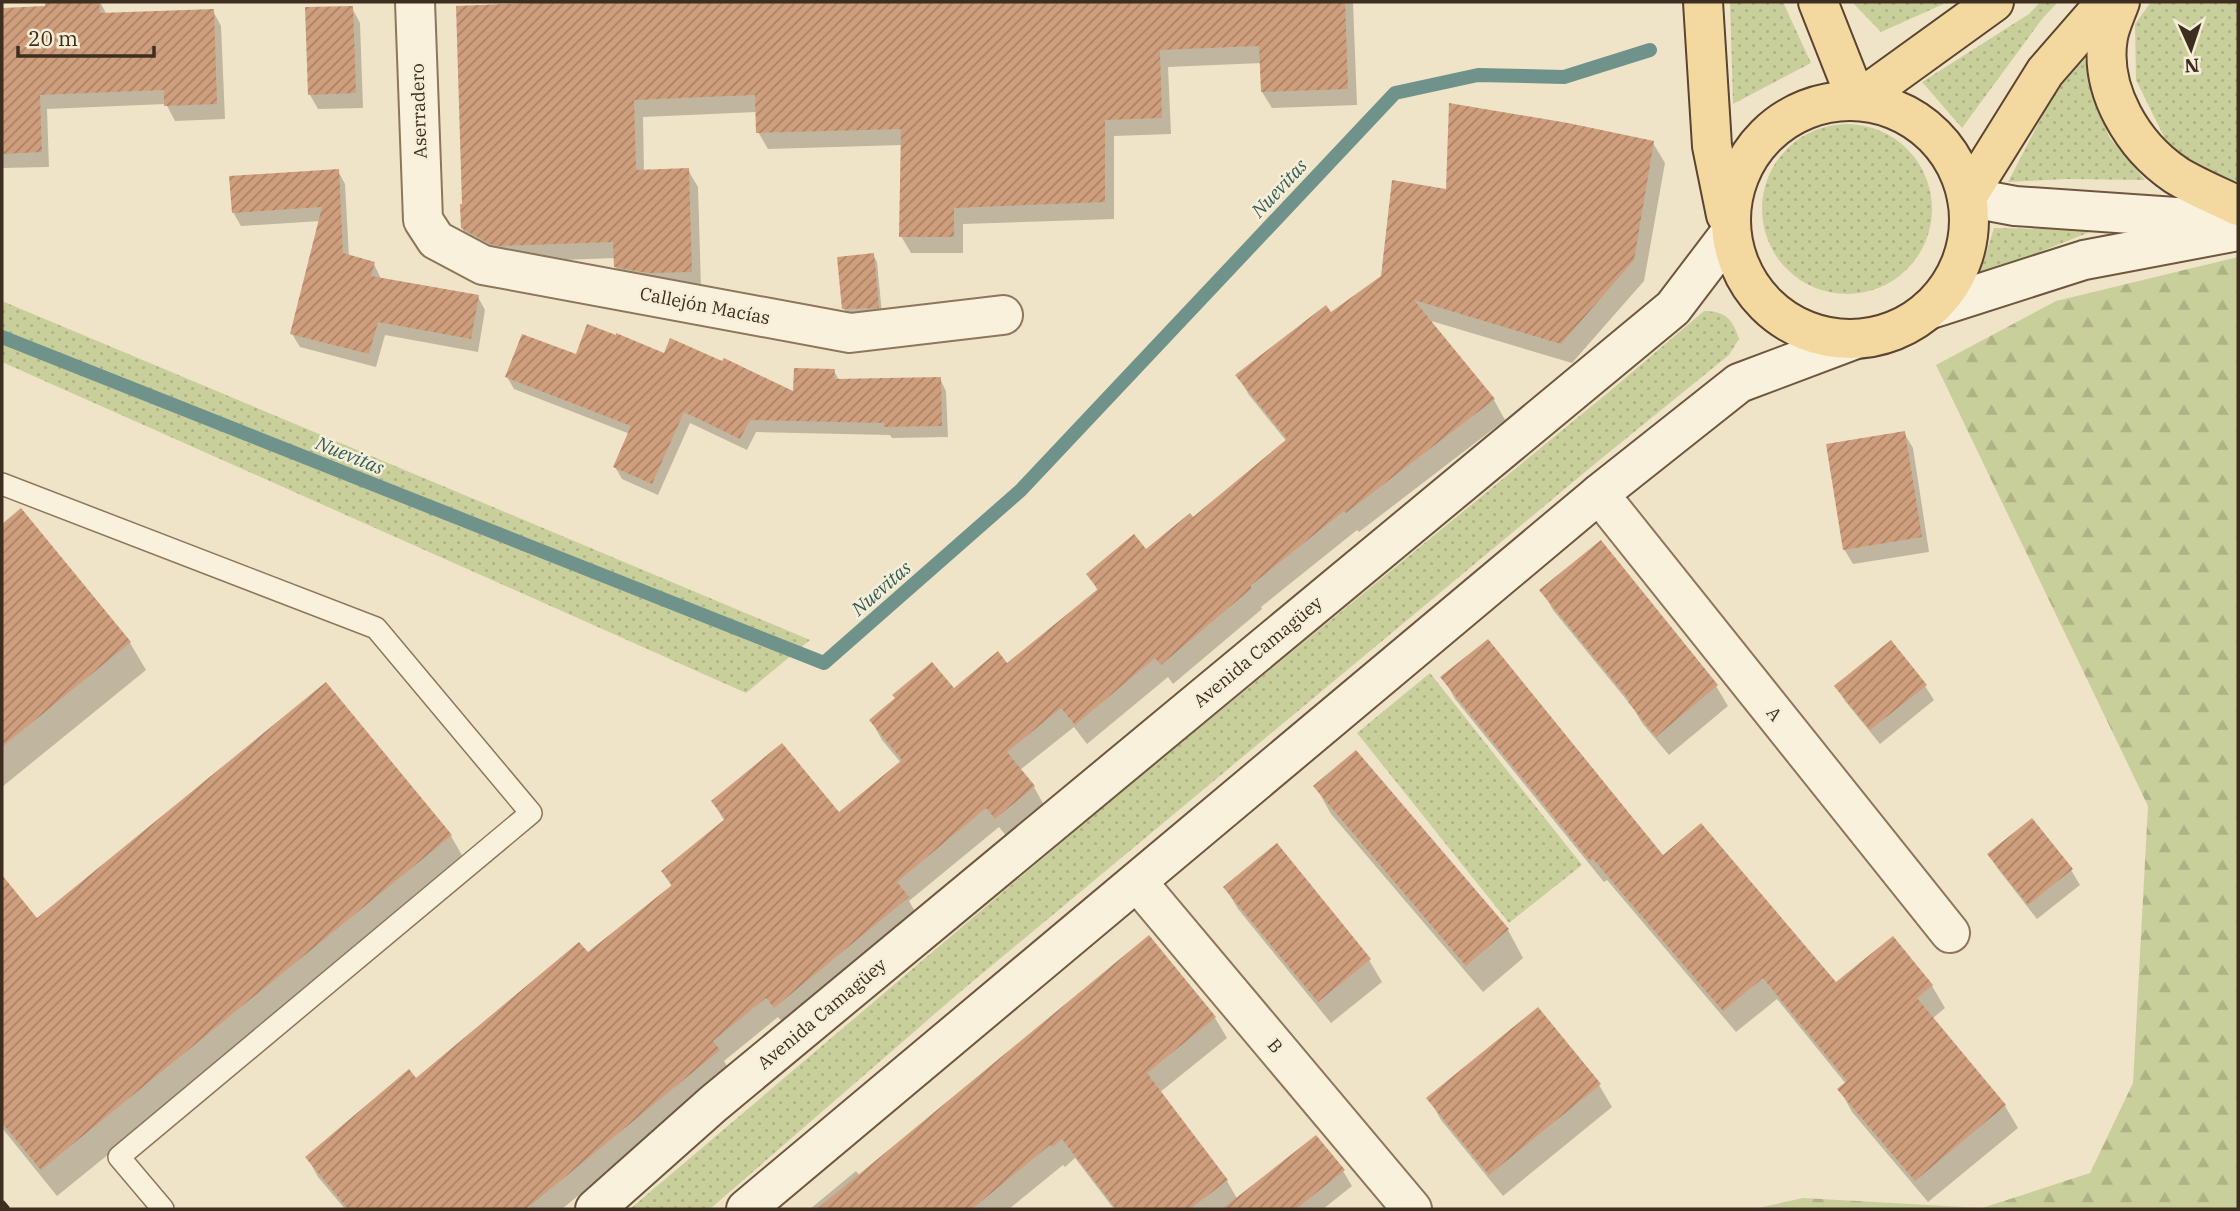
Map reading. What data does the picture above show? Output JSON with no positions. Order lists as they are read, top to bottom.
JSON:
{
  "streets": {
    "main road": [
      "Aserradero",
      "Callejón Macías",
      "Avenida Camagüey",
      "A",
      "B"
    ]
  },
  "crossings": [
    ["Aserradero", "Callejón Macías"]
  ],
  "water": ["Nuevitas"],
  "scale_bar": "20 m",
  "north": "bottom"
}
